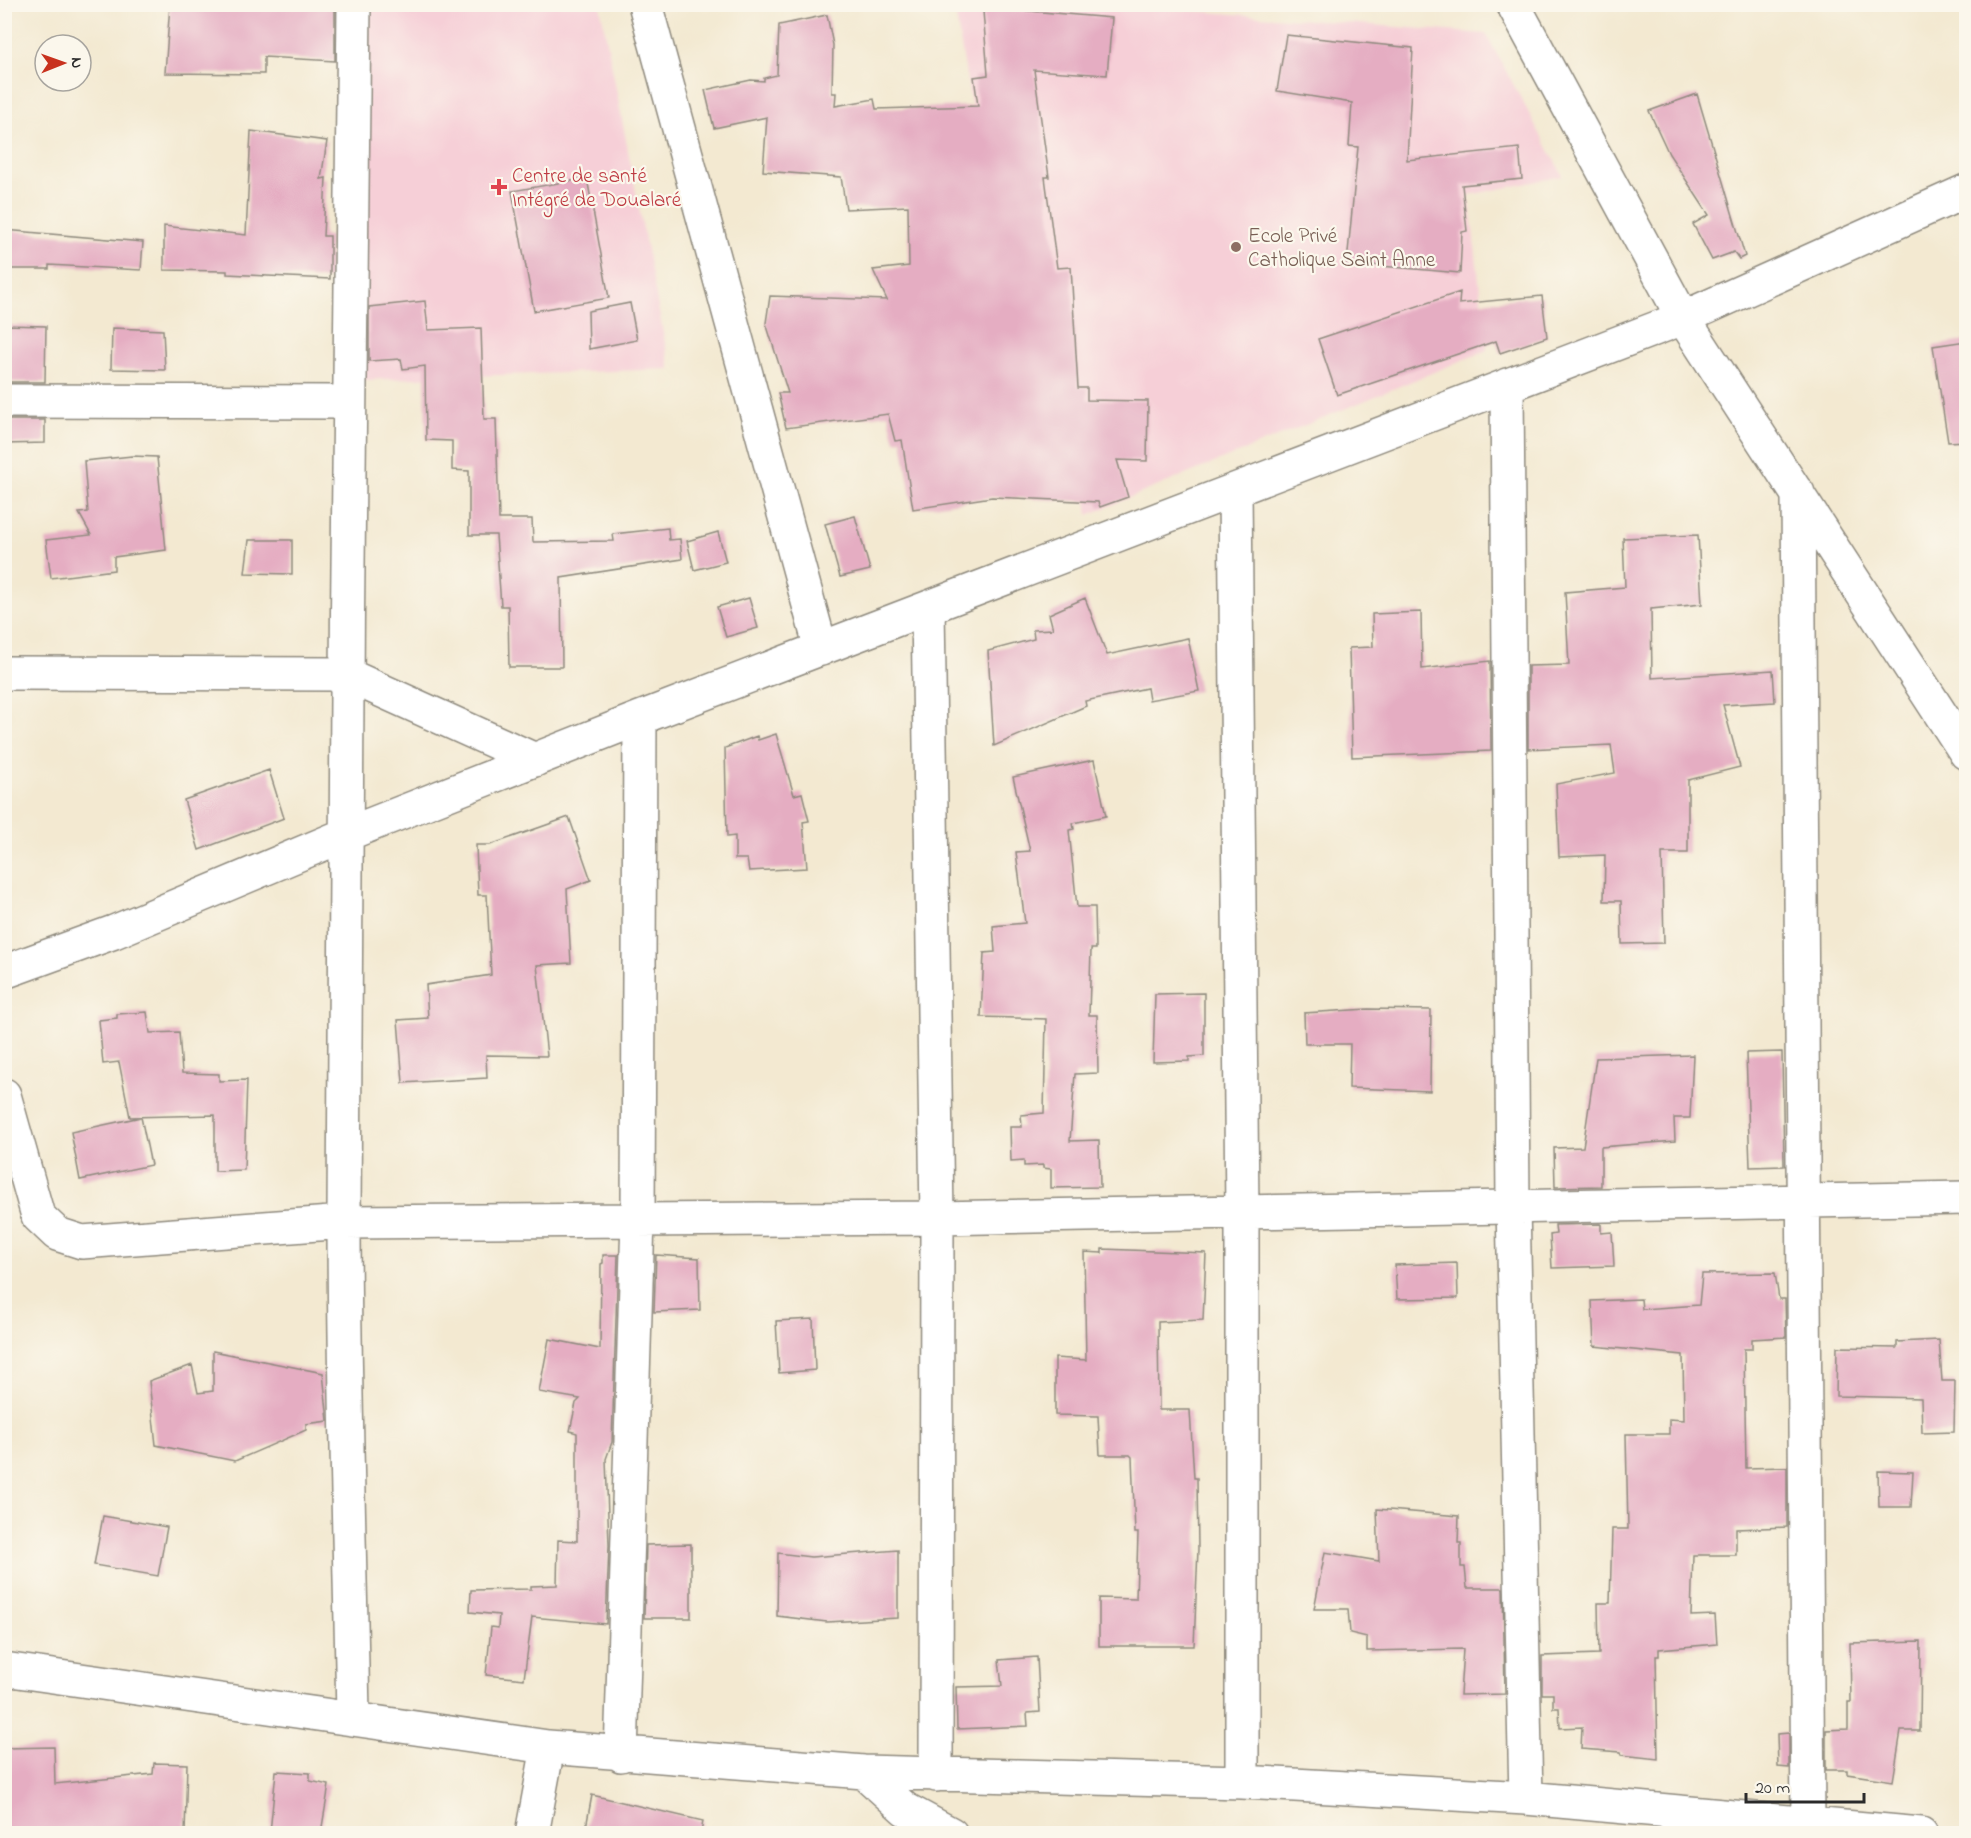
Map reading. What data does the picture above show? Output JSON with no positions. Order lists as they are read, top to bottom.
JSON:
{
  "places": {
    "health": ["Centre de santé Intégré de Doualaré"],
    "other": ["Ecole Privé Catholique Saint Anne"]
  },
  "scale_bar": "20 m",
  "north": "right"
}
